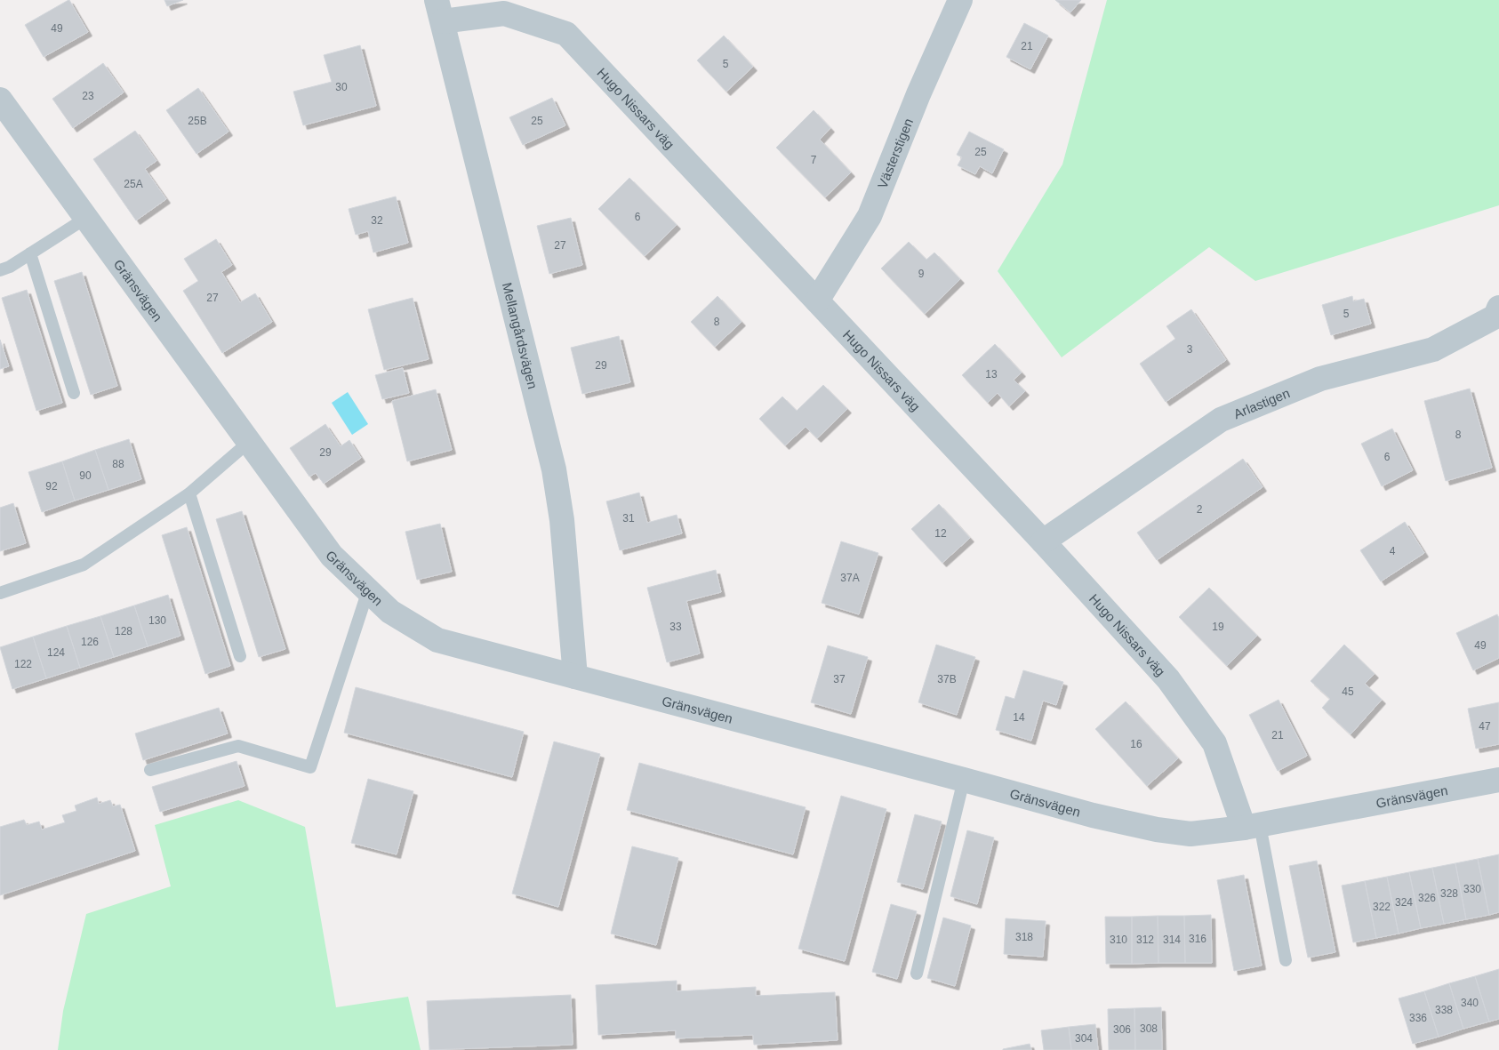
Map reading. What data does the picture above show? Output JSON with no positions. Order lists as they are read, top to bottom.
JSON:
{
  "streets": {
    "street": [
      "Hugo Nissars väg",
      "Västerstigen",
      "Gränsvägen",
      "Mellangårdsvägen",
      "Arlastigen"
    ]
  },
  "crossings": [
    ["Hugo Nissars väg", "Västerstigen"],
    ["Hugo Nissars väg", "Gränsvägen"],
    ["Hugo Nissars väg", "Mellangårdsvägen"],
    ["Hugo Nissars väg", "Arlastigen"],
    ["Gränsvägen", "Mellangårdsvägen"]
  ],
  "house_numbers": [
    "49",
    "21",
    "5",
    "30",
    "23",
    "25B",
    "25",
    "25",
    "7",
    "25A",
    "6",
    "32",
    "27",
    "9",
    "27",
    "5",
    "8",
    "3",
    "29",
    "13",
    "8",
    "29",
    "6",
    "88",
    "90",
    "92",
    "2",
    "31",
    "12",
    "4",
    "37A",
    "130",
    "33",
    "19",
    "128",
    "126",
    "49",
    "124",
    "122",
    "37",
    "37B",
    "45",
    "14",
    "47",
    "21",
    "16",
    "330",
    "328",
    "326",
    "324",
    "322",
    "318",
    "316",
    "310",
    "312",
    "314",
    "340",
    "338",
    "336",
    "308",
    "306",
    "304"
  ]
}
